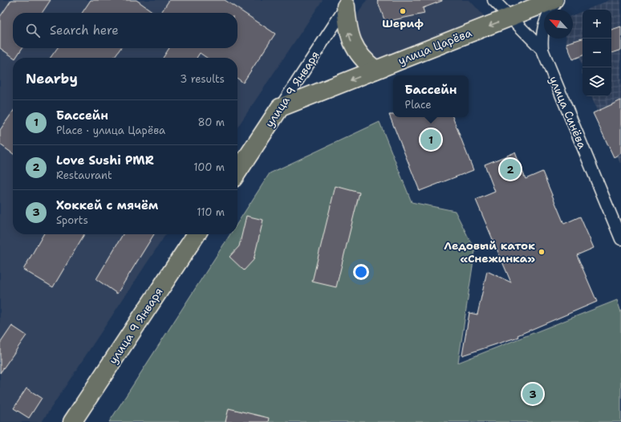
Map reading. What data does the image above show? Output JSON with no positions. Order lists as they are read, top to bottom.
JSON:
{
  "streets": {
    "main road": ["улица Царёва", "улица 9 Января"],
    "street": ["улица Синёва"]
  },
  "crossings": [
    ["улица Царёва", "улица 9 Января"],
    ["улица Царёва", "улица Синёва"]
  ],
  "one_way": ["улица Царёва"],
  "places": ["Шериф", "Ледовый каток «Снежинка»"],
  "north": "top left",
  "page": {
    "map_buttons": ["+", "−"],
    "search": "Search here",
    "heading": ["Nearby", "3 results"],
    "popup": ["Бассейн", "Place"],
    "list": [
      {
        "mark": "1",
        "name": "Бассейн",
        "note": "Place · улица Царёва",
        "value": "80 m"
      },
      {
        "mark": "2",
        "name": "Love Sushi PMR",
        "note": "Restaurant",
        "value": "100 m"
      },
      {
        "mark": "3",
        "name": "Хоккей с мячём",
        "note": "Sports",
        "value": "110 m"
      }
    ],
    "pins": ["1", "2", "3"]
  }
}
